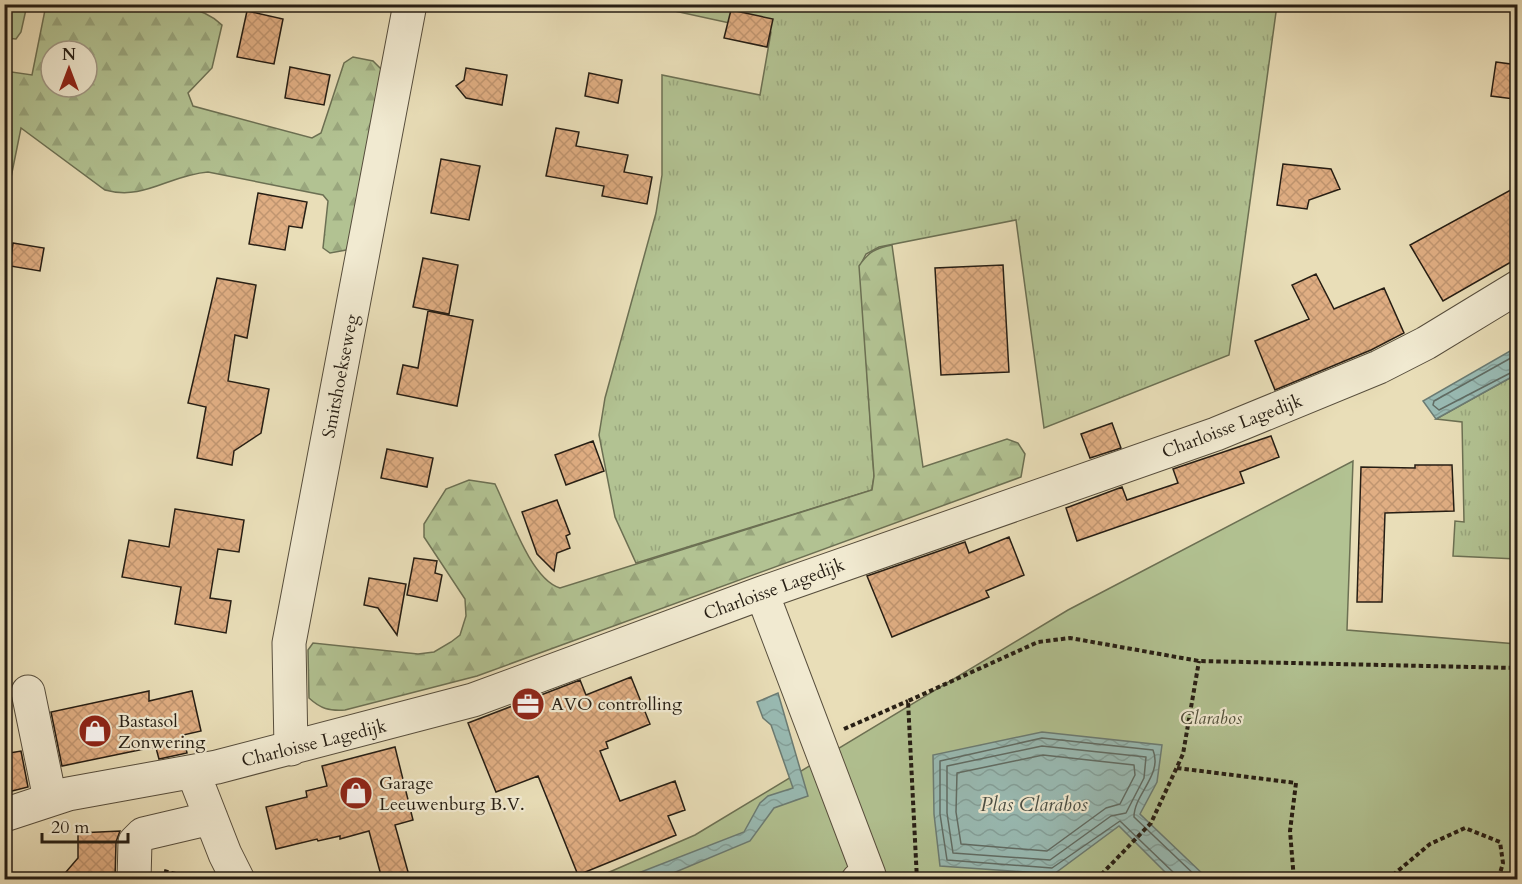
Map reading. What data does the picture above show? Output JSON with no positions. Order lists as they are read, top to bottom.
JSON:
{
  "streets": {
    "street": ["Smitshoekseweg", "Charloisse Lagedijk"]
  },
  "crossings": [
    ["Smitshoekseweg", "Charloisse Lagedijk"]
  ],
  "water": ["Plas Clarabos"],
  "parks": ["Clarabos"],
  "places": {
    "office": ["AVO controlling"],
    "shop": ["Bastasol Zonwering", "Garage Leeuwenburg B.V."]
  },
  "scale_bar": "20 m",
  "north": "top"
}
